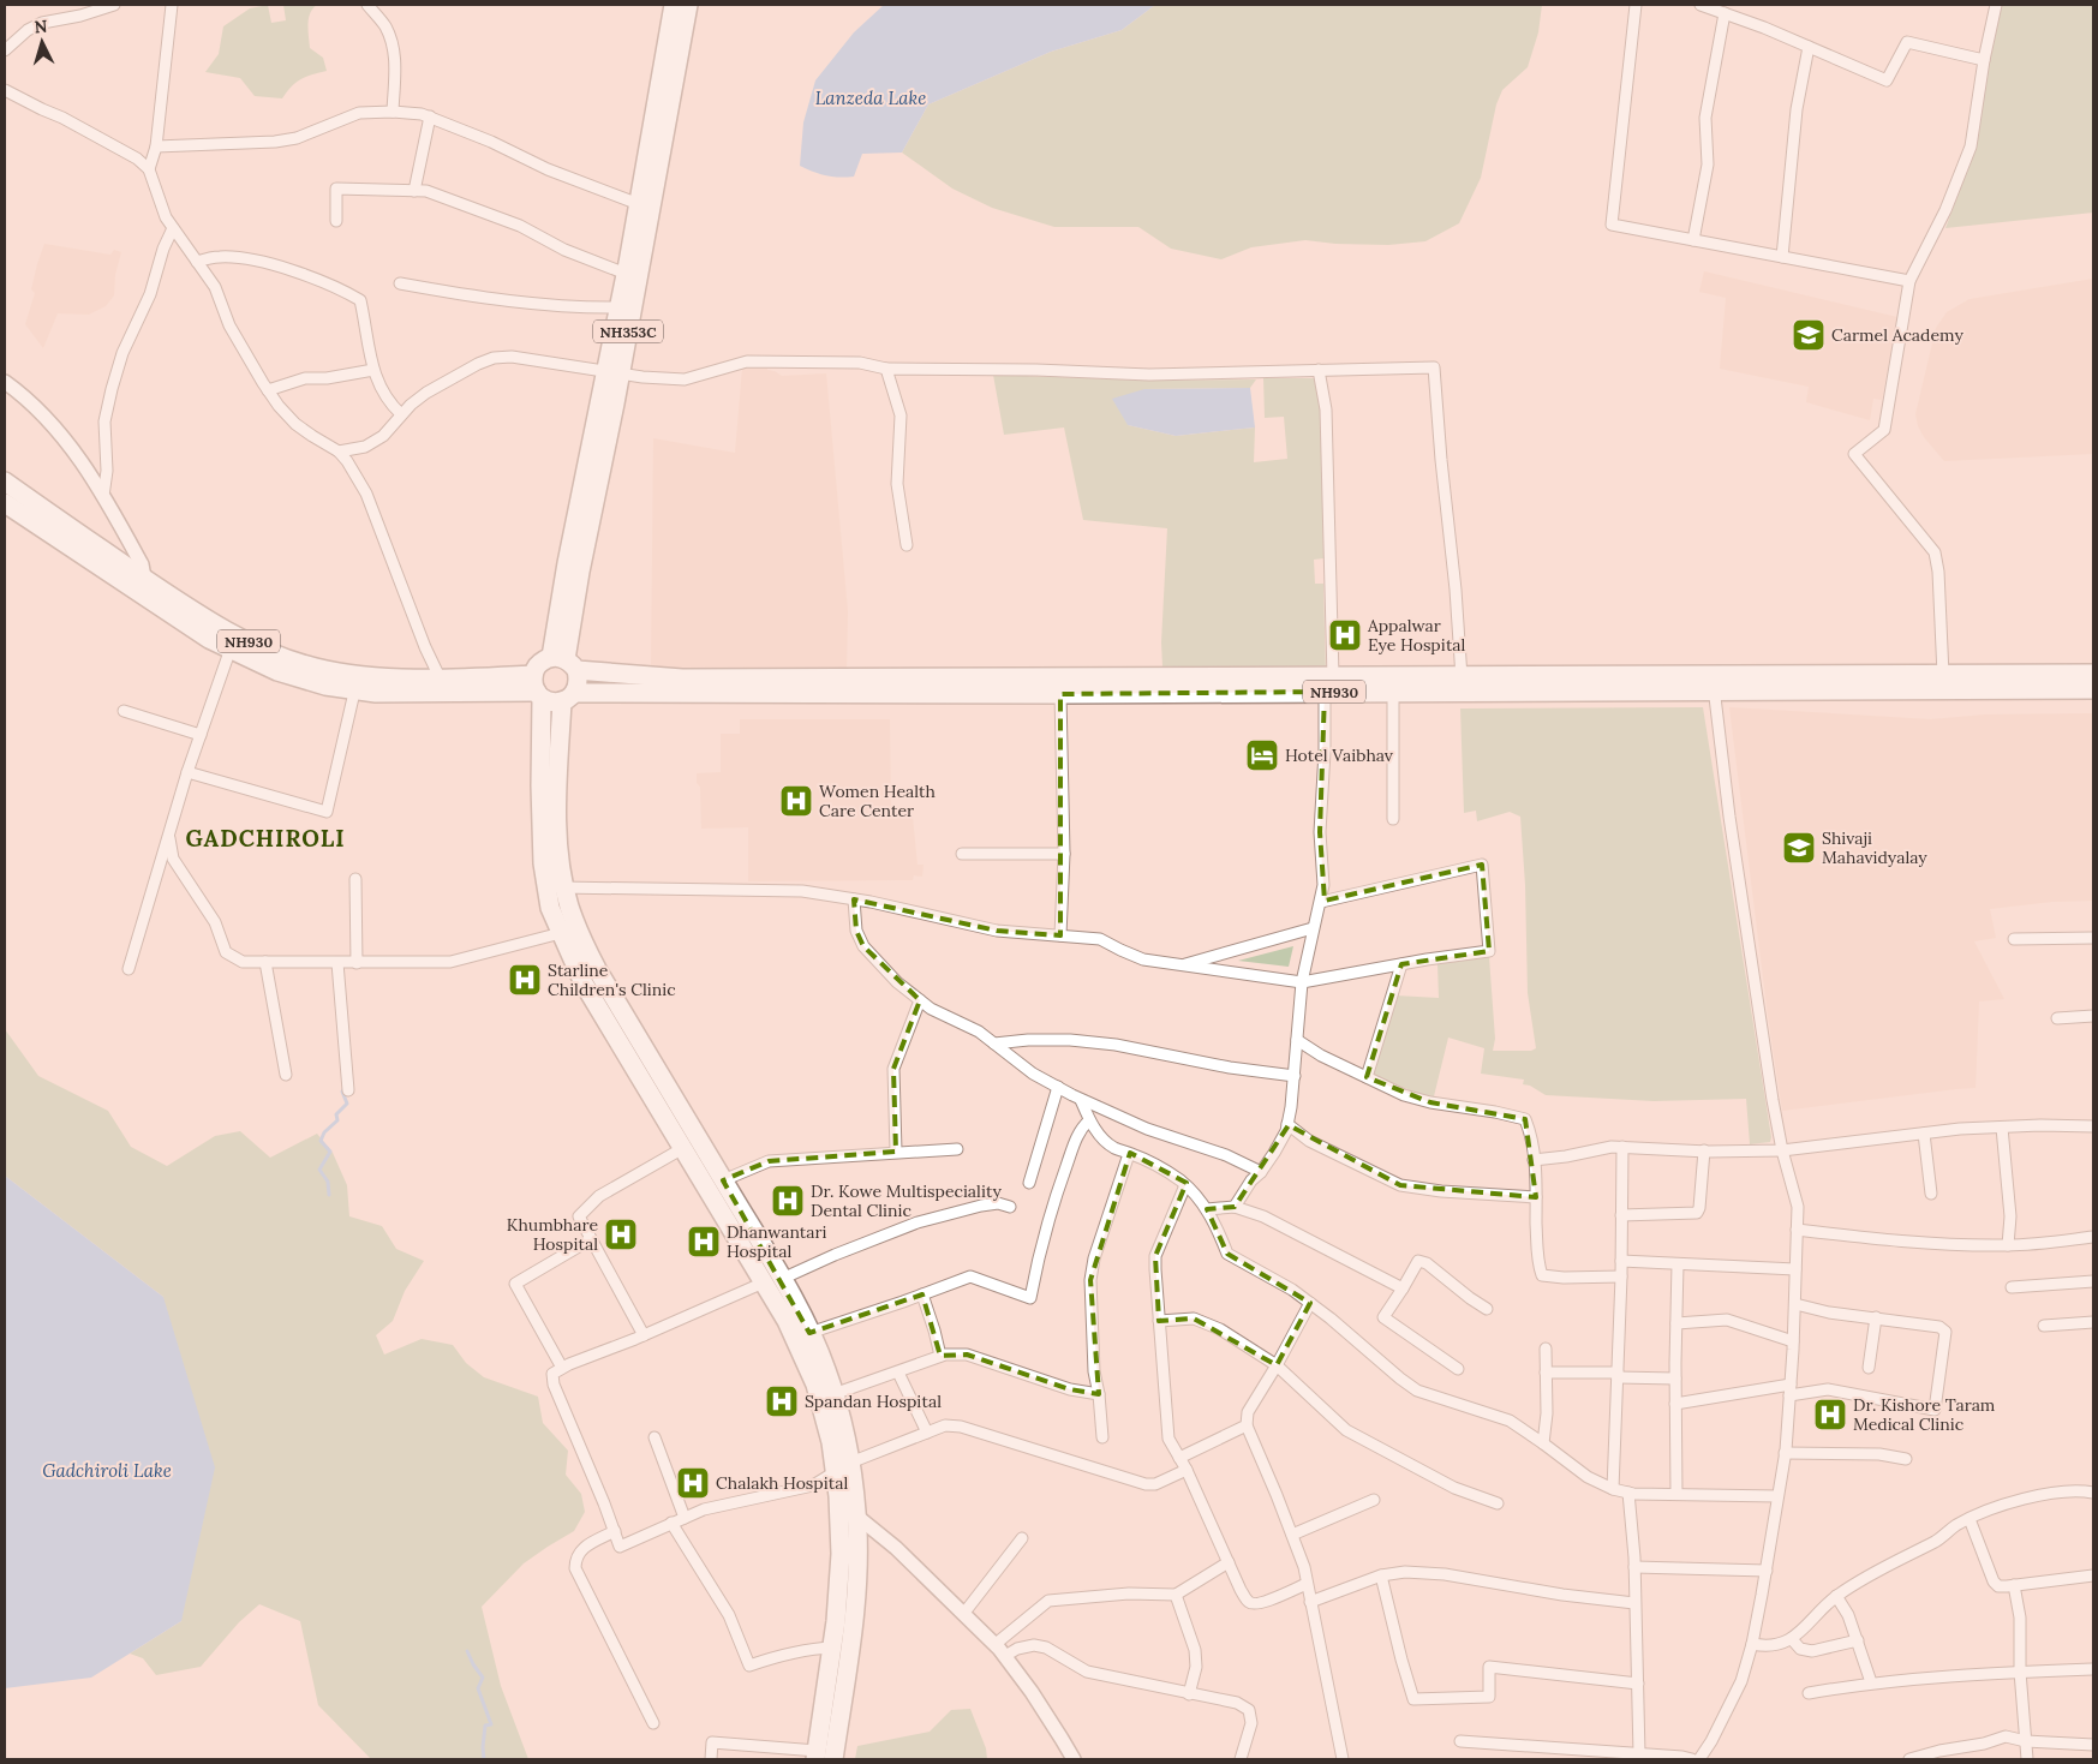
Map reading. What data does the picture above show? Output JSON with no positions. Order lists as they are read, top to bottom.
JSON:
{
  "streets": {
    "highway": ["NH353C", "NH930"]
  },
  "crossings": [
    ["NH353C", "NH930"]
  ],
  "districts": ["GADCHIROLI"],
  "water": ["Lanzeda Lake", "Gadchiroli Lake"],
  "places": {
    "school or university": ["Carmel Academy", "Shivaji Mahavidyalay"],
    "hospital": [
      "Appalwar Eye Hospital",
      "Women Health Care Center",
      "Starline Children's Clinic",
      "Dr. Kowe Multispeciality Dental Clinic",
      "Khumbhare Hospital",
      "Dhanwantari Hospital",
      "Spandan Hospital",
      "Dr. Kishore Taram Medical Clinic",
      "Chalakh Hospital"
    ],
    "hotel": ["Hotel Vaibhav"]
  },
  "north": "top"
}
